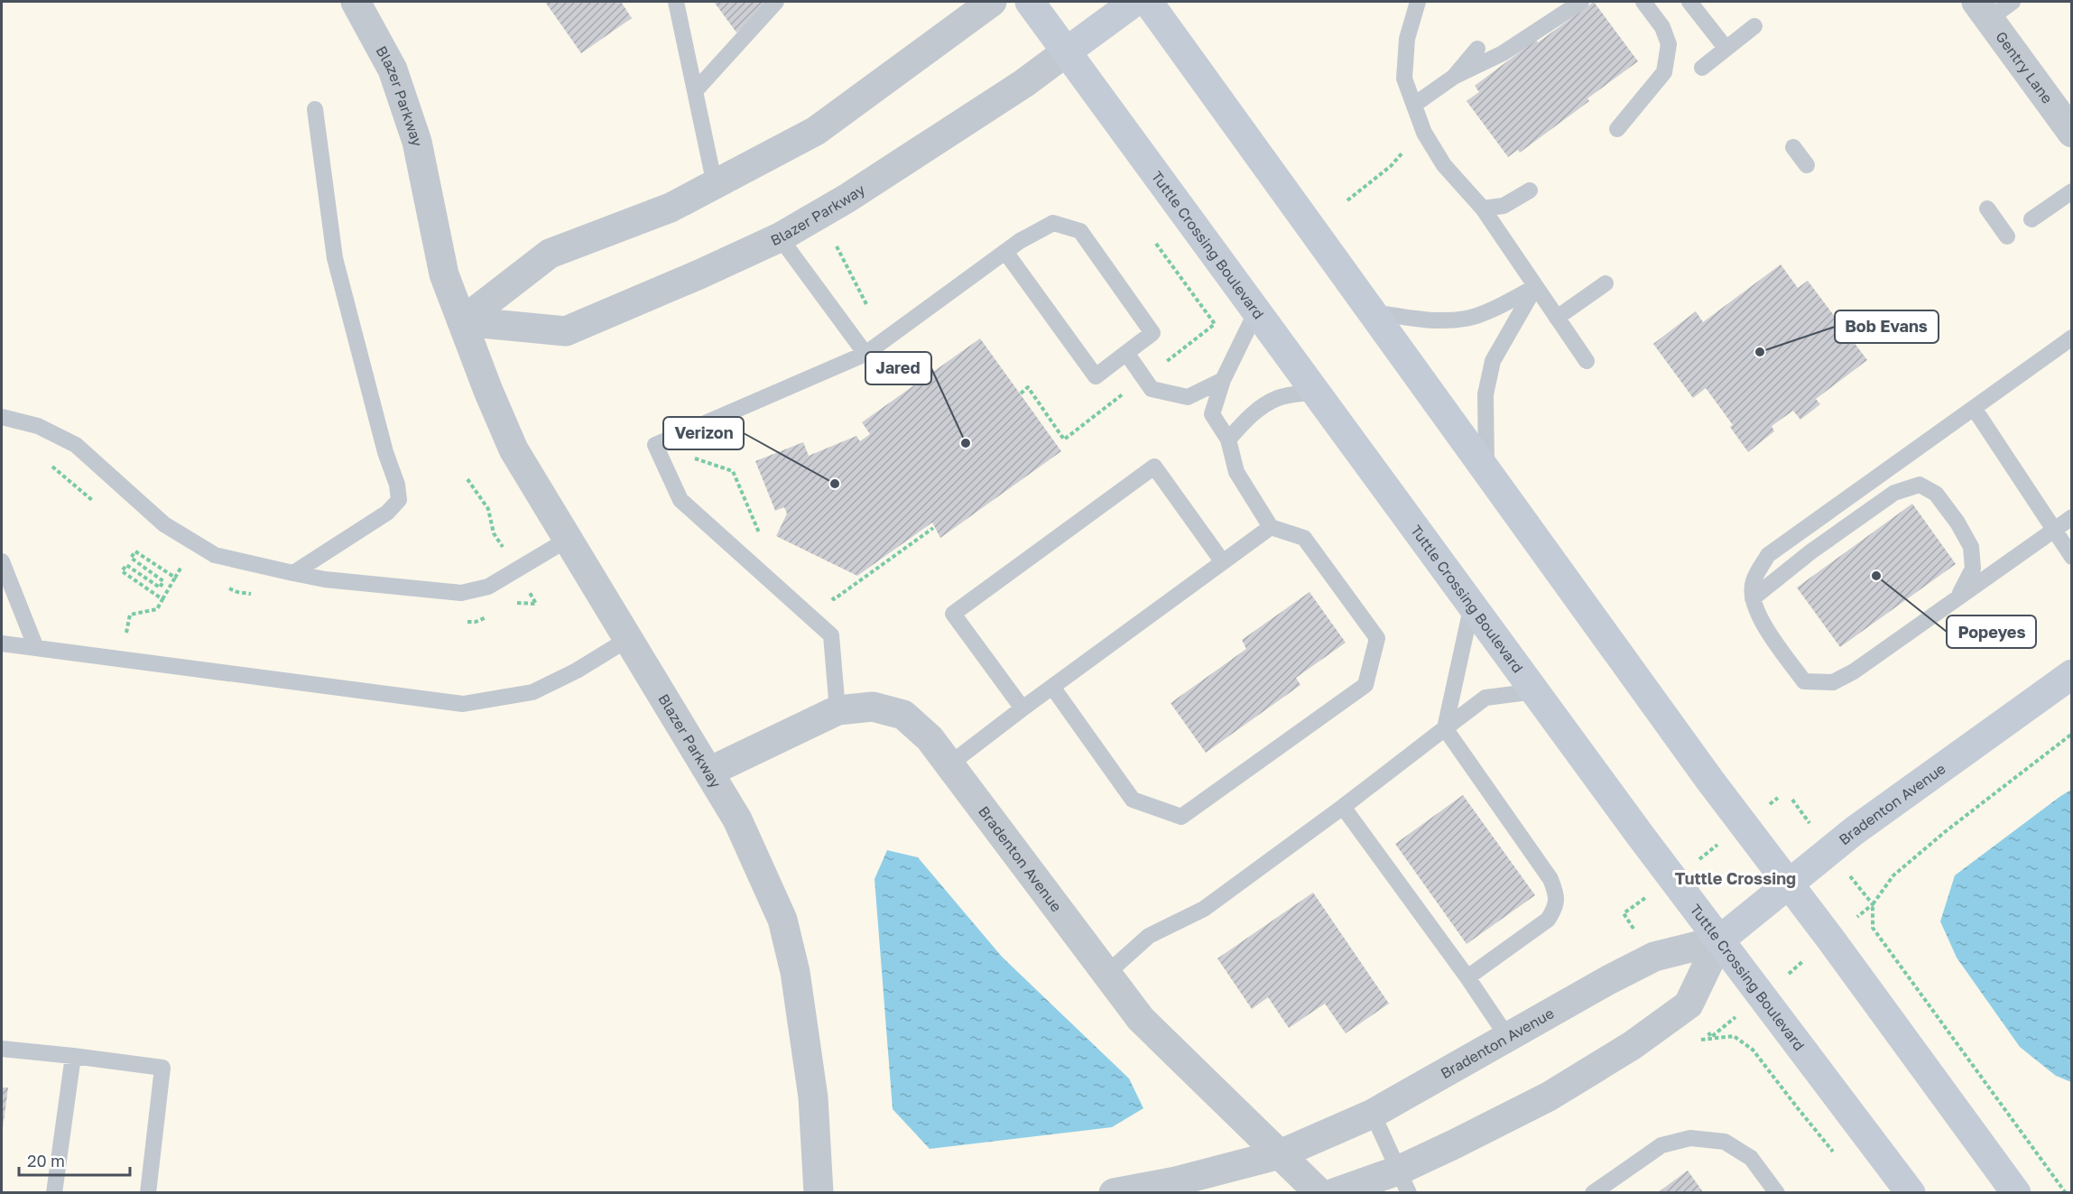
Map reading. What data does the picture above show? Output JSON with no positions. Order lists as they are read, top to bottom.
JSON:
{
  "streets": {
    "main road": ["Blazer Parkway", "Tuttle Crossing Boulevard", "Bradenton Avenue"],
    "street": ["Gentry Lane"]
  },
  "crossings": [
    ["Blazer Parkway", "Tuttle Crossing Boulevard"],
    ["Blazer Parkway", "Bradenton Avenue"],
    ["Tuttle Crossing Boulevard", "Bradenton Avenue"]
  ],
  "districts": ["Tuttle Crossing"],
  "places": [
    "Bob Evans",
    "Jared",
    "Verizon",
    "Popeyes"
  ],
  "scale_bar": "20 m"
}
